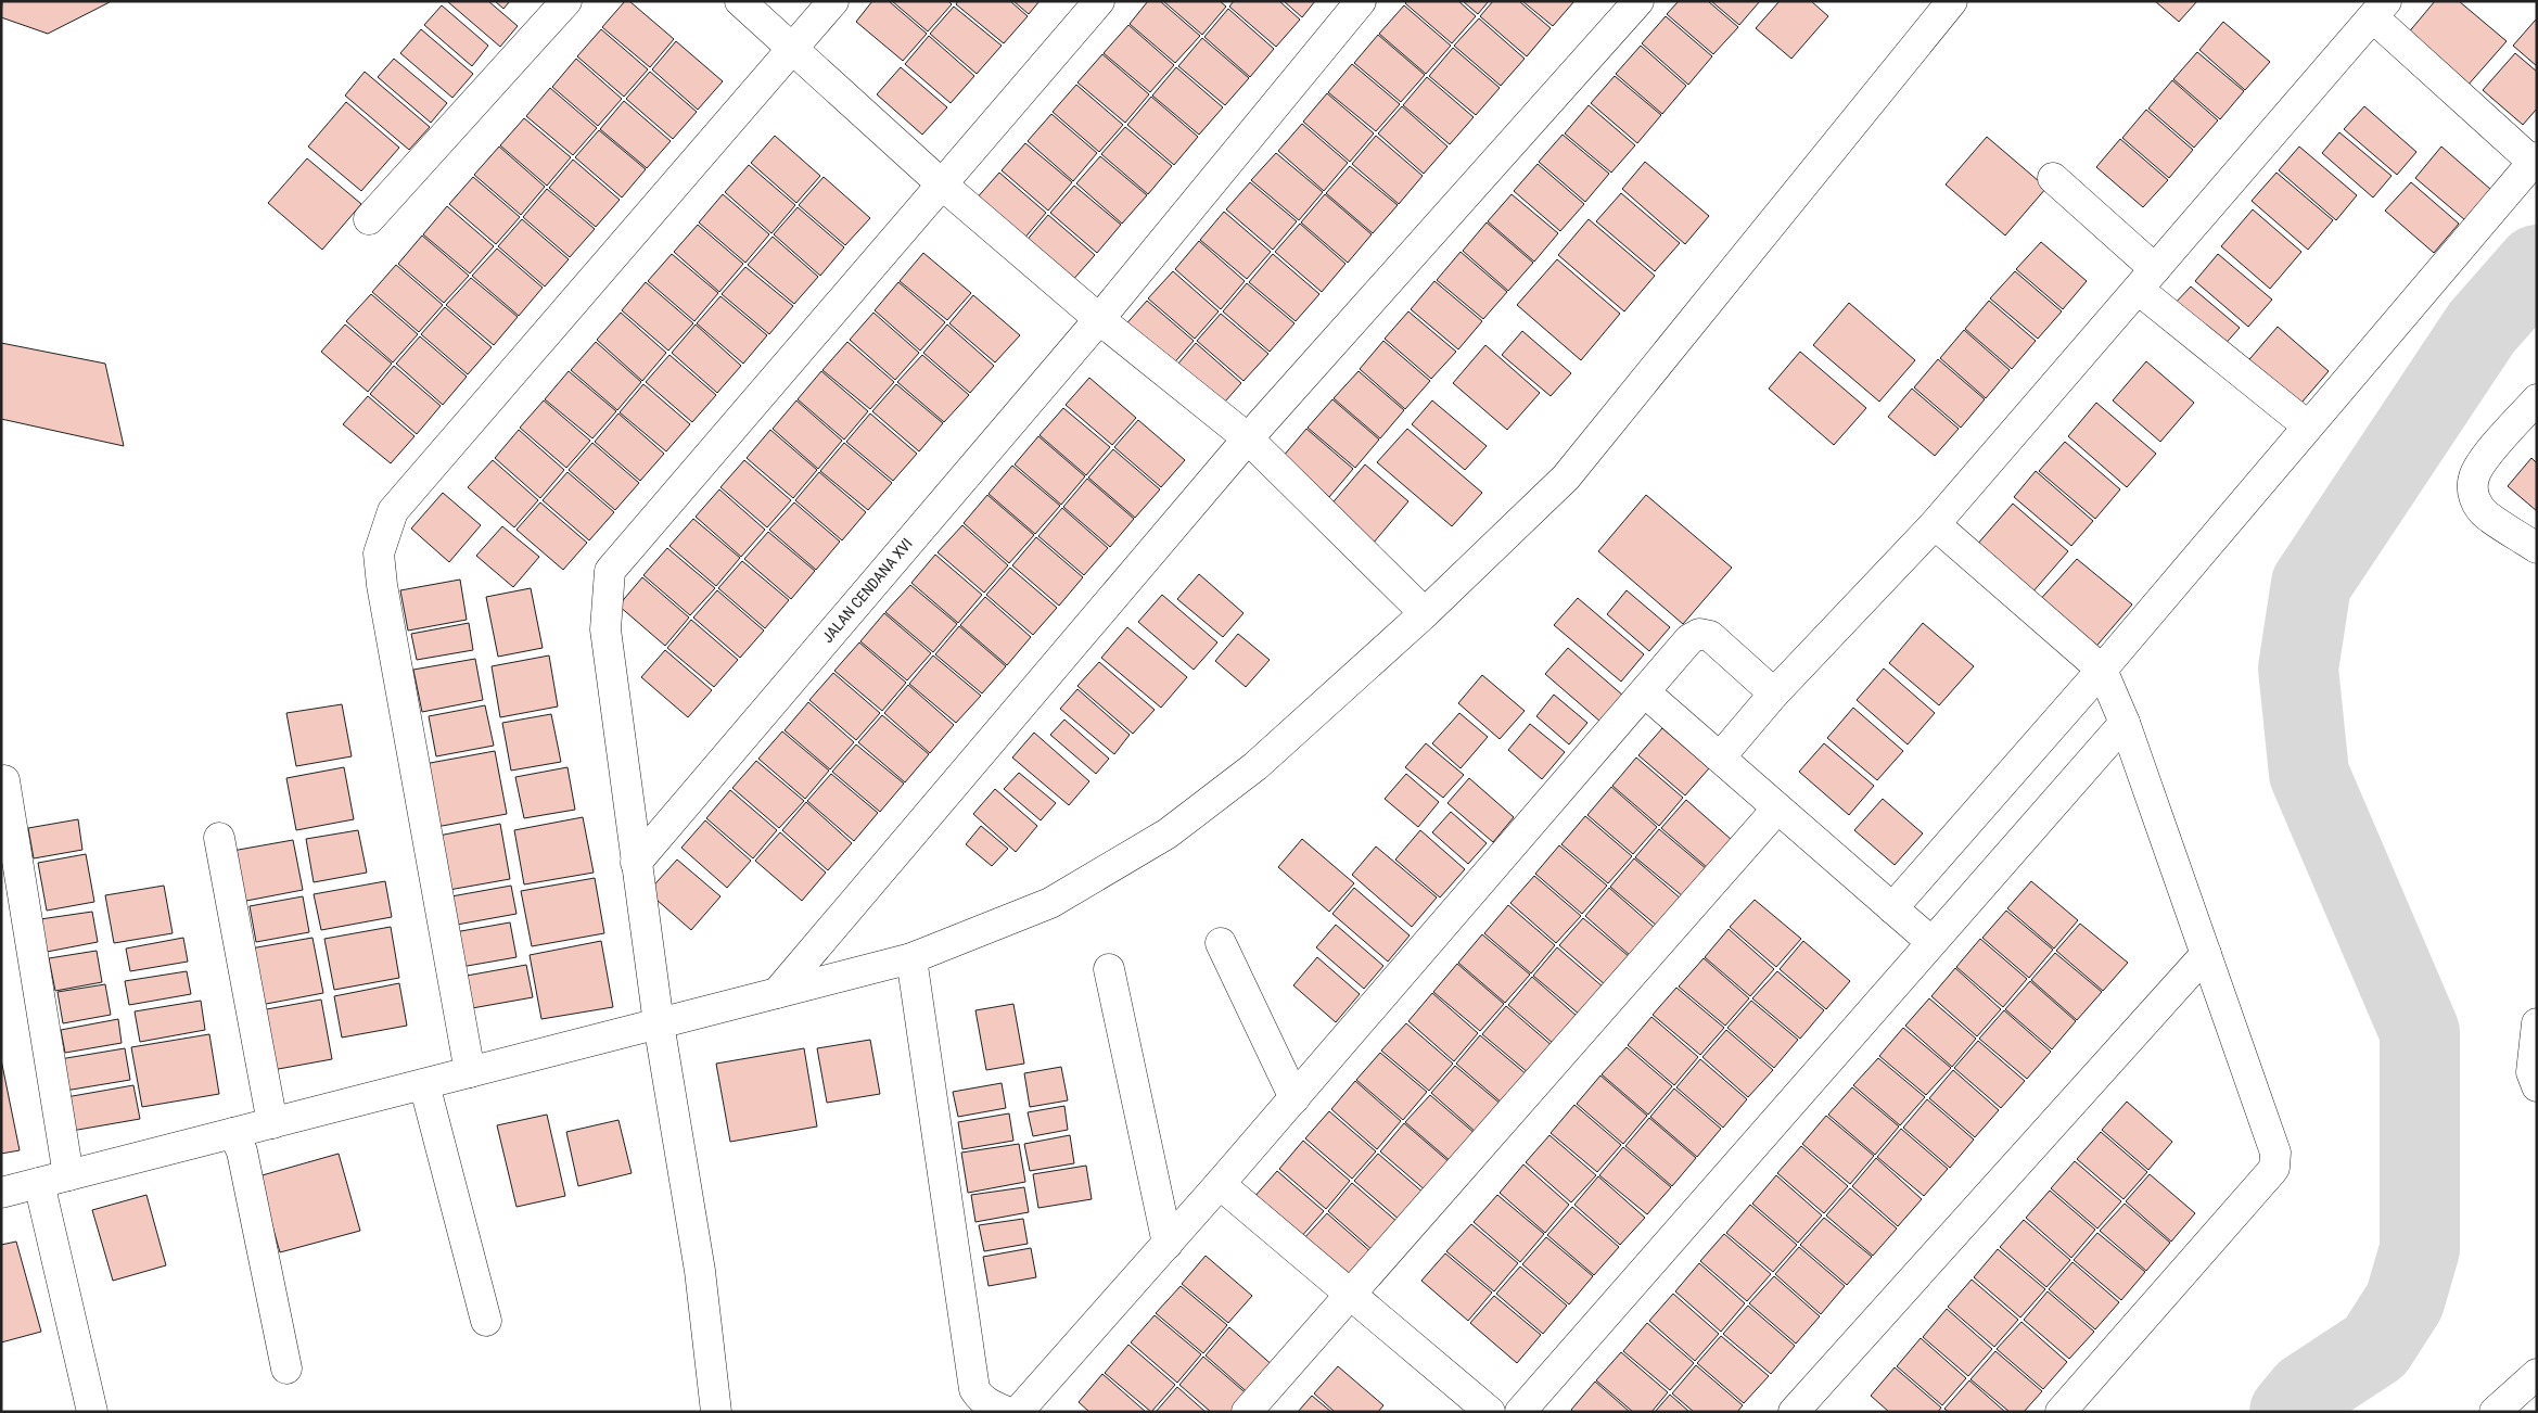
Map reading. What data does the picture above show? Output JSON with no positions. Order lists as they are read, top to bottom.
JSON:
{
  "streets": {
    "street": ["JALAN CENDANA XVI"]
  }
}
